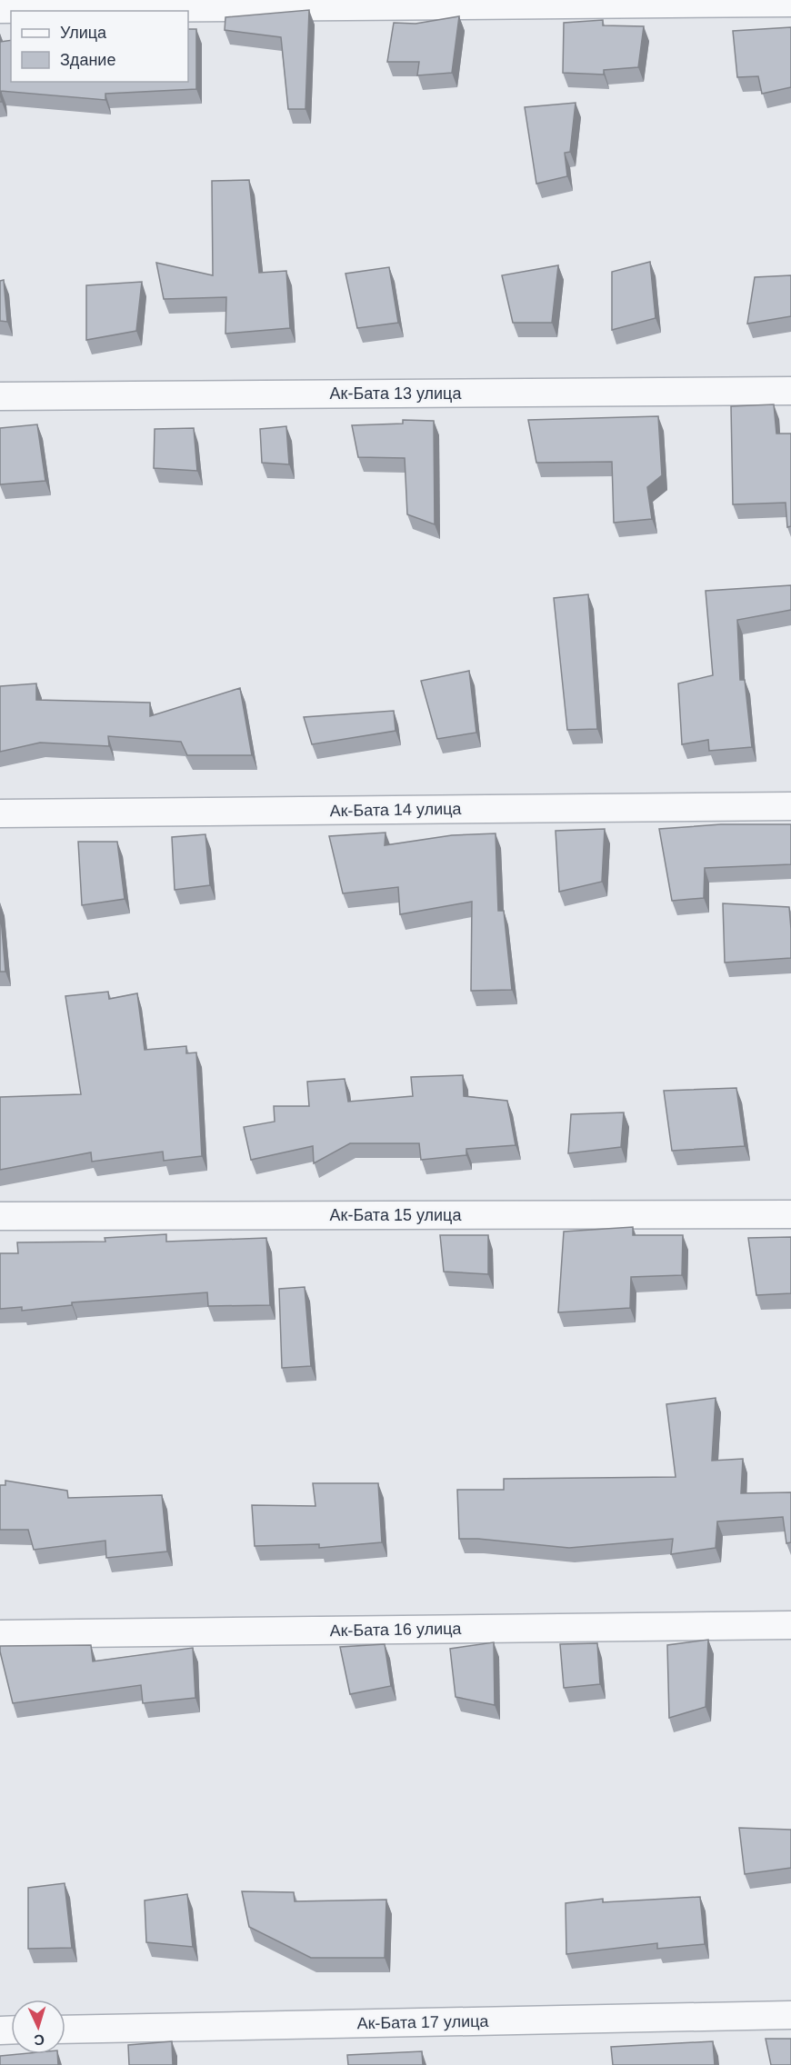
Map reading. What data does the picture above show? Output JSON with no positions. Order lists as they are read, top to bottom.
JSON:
{
  "streets": {
    "street": [
      "Ак-Бата 13 улица",
      "Ак-Бата 14 улица",
      "Ак-Бата 15 улица",
      "Ак-Бата 16 улица",
      "Ак-Бата 17 улица"
    ]
  },
  "legend": ["Улица", "Здание"],
  "north": "bottom"
}
